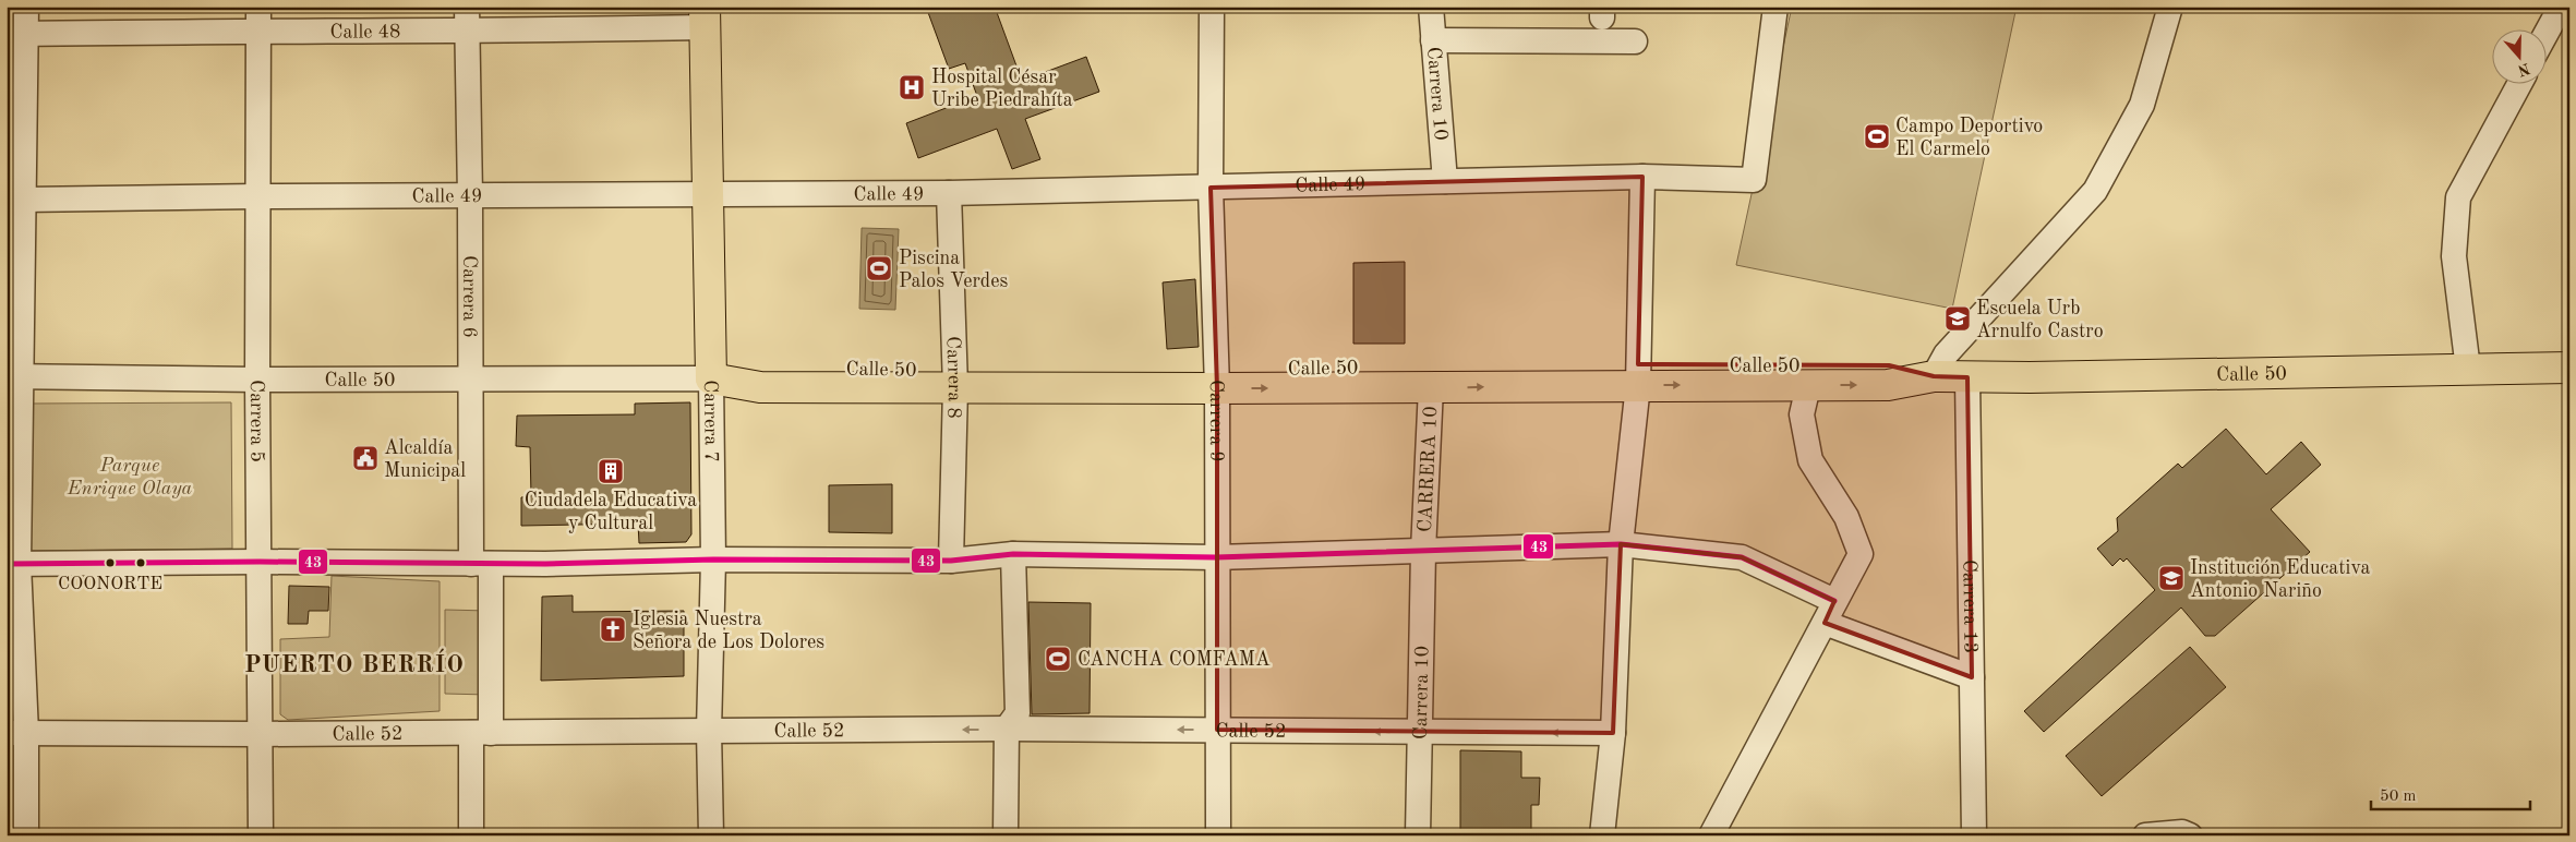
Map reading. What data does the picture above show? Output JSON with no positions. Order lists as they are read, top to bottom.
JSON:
{
  "streets": {
    "main road": ["Calle 50", "Carrera 7"],
    "street": [
      "Calle 48",
      "Carrera 10",
      "Calle 49",
      "Carrera 6",
      "Carrera 8",
      "Carrera 5",
      "Carrera 9",
      "CARRERA 10",
      "Carrera 13",
      "Calle 52"
    ]
  },
  "crossings": [
    ["Calle 48", "Carrera 6"],
    ["Calle 48", "Carrera 5"],
    ["Calle 48", "Carrera 7"],
    ["Carrera 10", "Calle 49"],
    ["Carrera 10", "CARRERA 10"],
    ["Carrera 10", "Calle 52"],
    ["Calle 49", "Carrera 6"],
    ["Calle 49", "Carrera 8"],
    ["Calle 49", "Carrera 5"],
    ["Calle 49", "Carrera 7"],
    ["Calle 49", "Carrera 9"],
    ["Carrera 6", "Calle 50"],
    ["Carrera 6", "Calle 52"],
    ["Calle 50", "Carrera 8"],
    ["Calle 50", "Carrera 5"],
    ["Calle 50", "Carrera 7"],
    ["Calle 50", "Carrera 9"],
    ["Calle 50", "CARRERA 10"],
    ["Calle 50", "Carrera 13"],
    ["Carrera 5", "Calle 52"],
    ["Carrera 7", "Calle 52"],
    ["Carrera 9", "Calle 52"]
  ],
  "districts": ["PUERTO BERRÍO"],
  "parks": ["Parque Enrique Olaya"],
  "places": {
    "hospital": ["Hospital César Uribe Piedrahíta"],
    "sports": ["Campo Deportivo El Carmelo", "Piscina Palos Verdes", "CANCHA COMFAMA"],
    "school or university": ["Escuela Urb Arnulfo Castro", "Institución Educativa Antonio Nariño"],
    "public building": ["Alcaldía Municipal"],
    "building": ["Ciudadela Educativa y Cultural"],
    "other": ["COONORTE"],
    "church": ["Iglesia Nuestra Señora de Los Dolores"]
  },
  "lines": ["transit line 43"],
  "scale_bar": "50 m",
  "north": "bottom"
}
